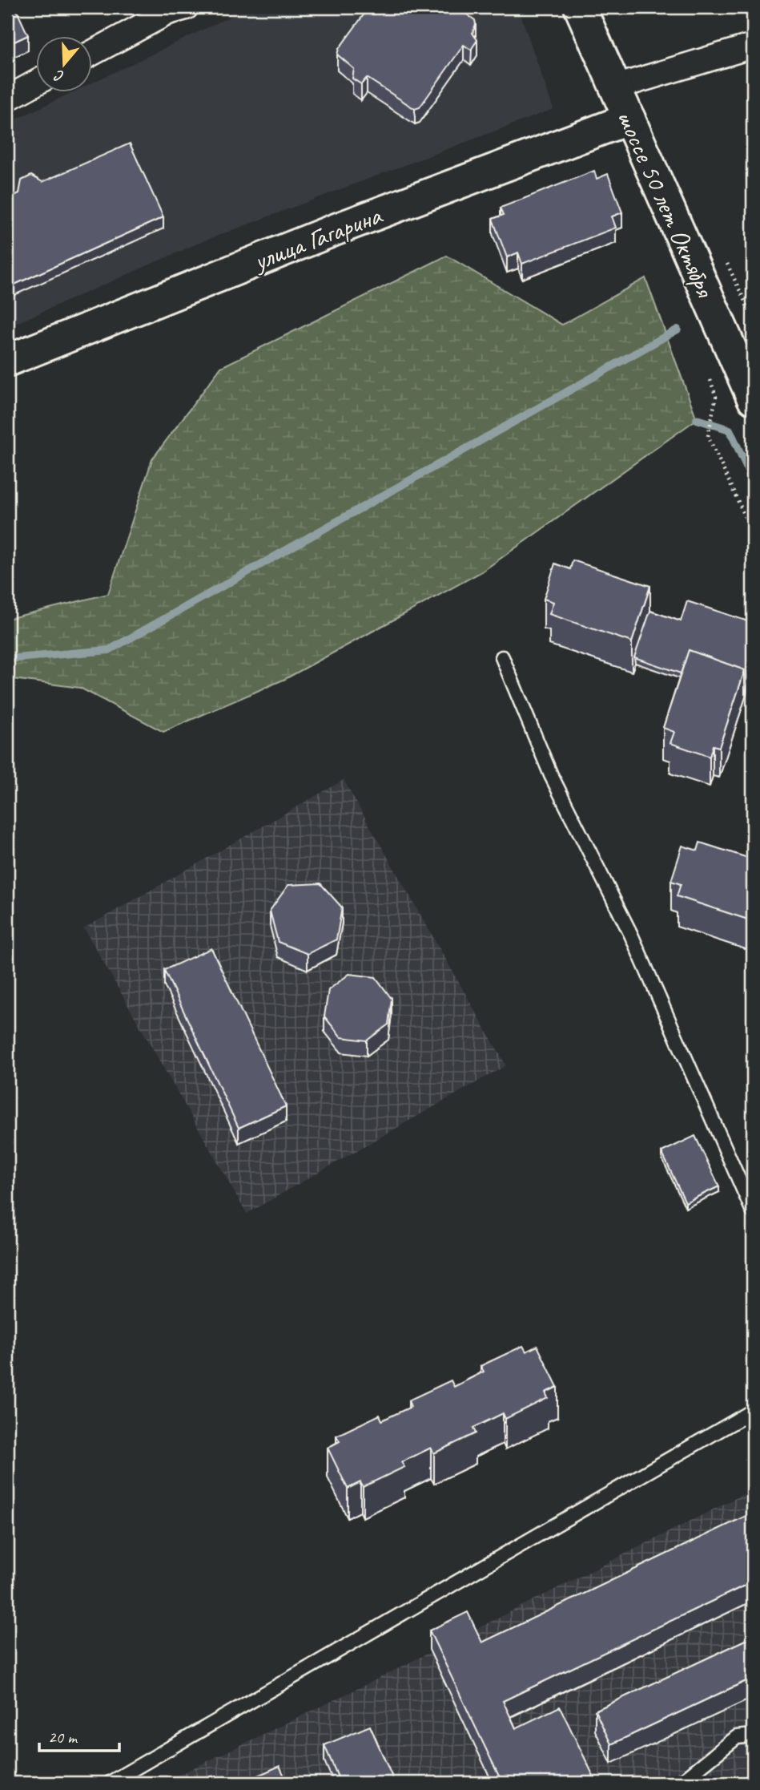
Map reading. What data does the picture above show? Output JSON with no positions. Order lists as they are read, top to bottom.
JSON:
{
  "streets": {
    "street": ["шоссе 50 лет Октября", "улица Гагарина"]
  },
  "crossings": [
    ["шоссе 50 лет Октября", "улица Гагарина"]
  ],
  "scale_bar": "20 m",
  "north": "bottom"
}
